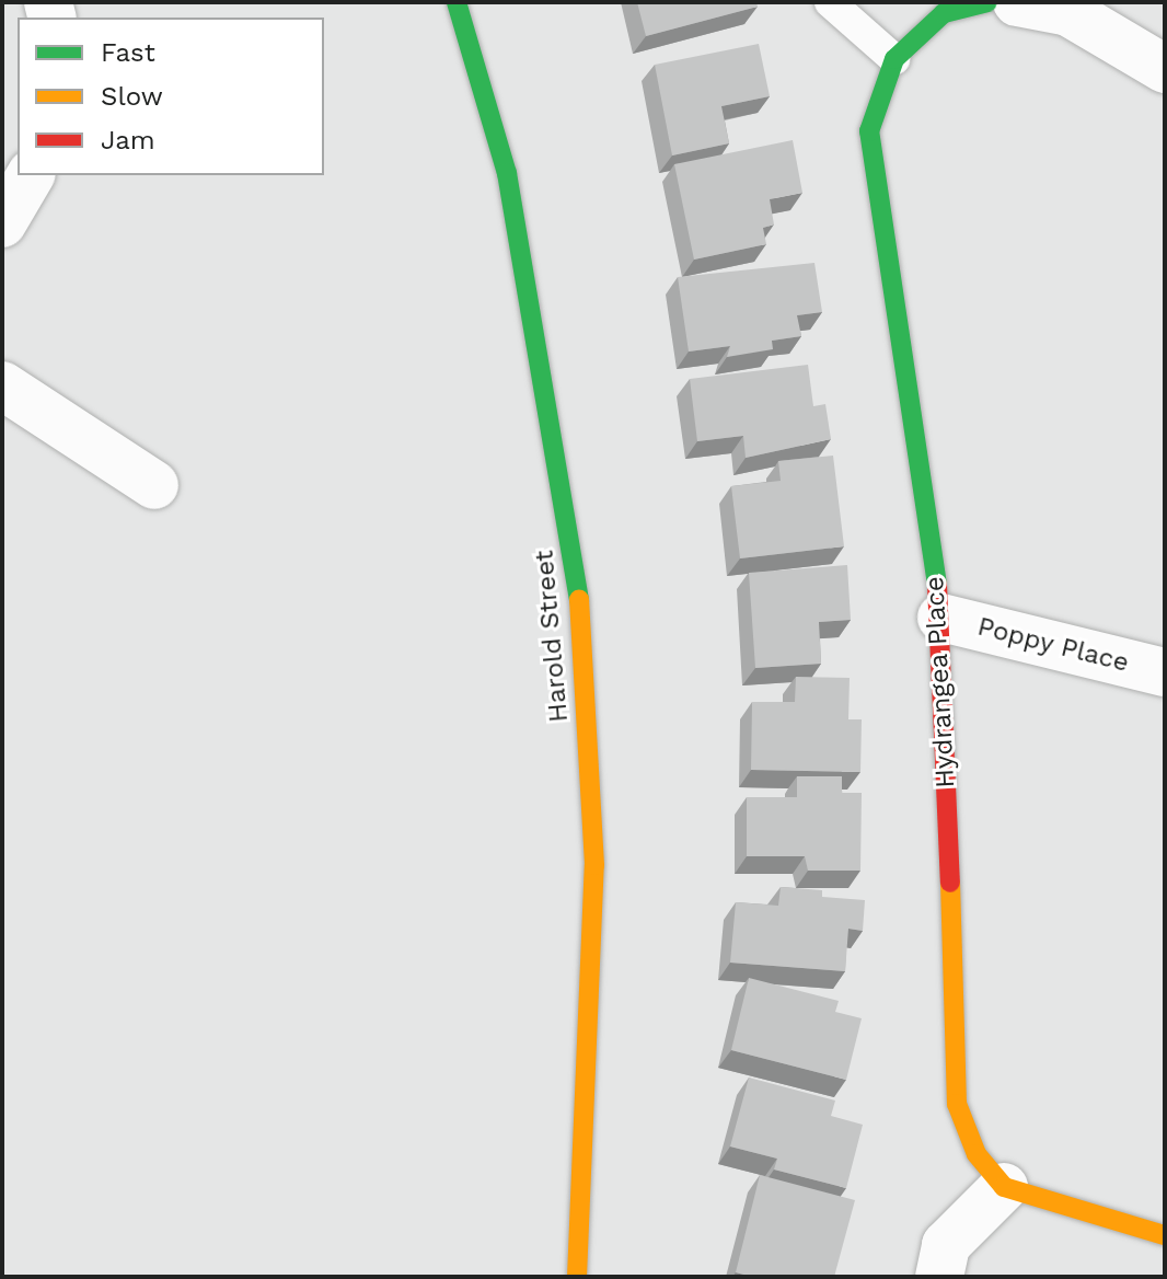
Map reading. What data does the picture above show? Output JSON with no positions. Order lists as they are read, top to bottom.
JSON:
{
  "streets": {
    "street": ["Harold Street", "Poppy Place", "Hydrangea Place"]
  },
  "crossings": [
    ["Poppy Place", "Hydrangea Place"]
  ],
  "legend": ["Fast", "Slow", "Jam"]
}
